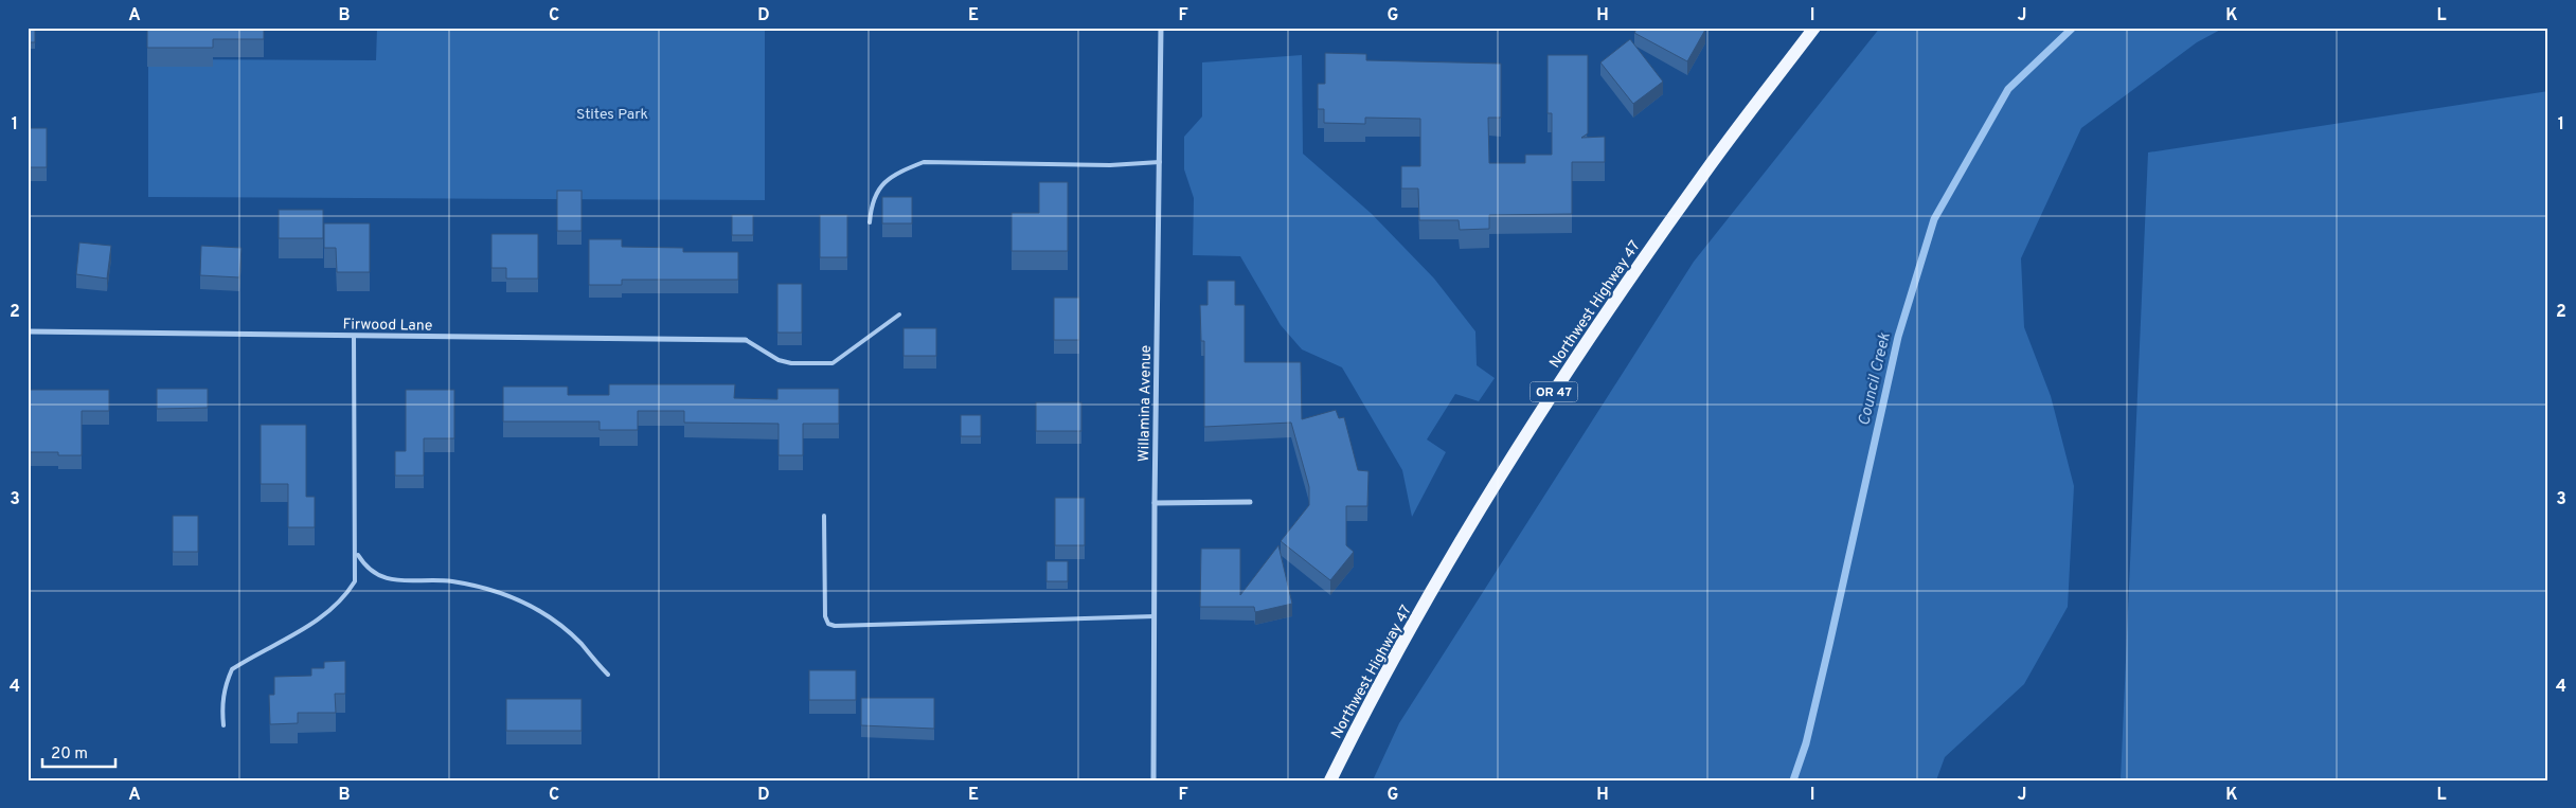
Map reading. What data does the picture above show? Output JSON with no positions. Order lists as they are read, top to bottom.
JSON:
{
  "streets": {
    "main road": ["Northwest Highway 47", "OR 47"],
    "street": ["Firwood Lane", "Willamina Avenue"]
  },
  "water": ["Council Creek"],
  "parks": ["Stites Park"],
  "scale_bar": "20 m",
  "grid": {
    "columns": [
      "A",
      "B",
      "C",
      "D",
      "E",
      "F",
      "G",
      "H",
      "I",
      "J",
      "K",
      "L"
    ],
    "rows": [
      "1",
      "2",
      "3",
      "4"
    ]
  }
}
